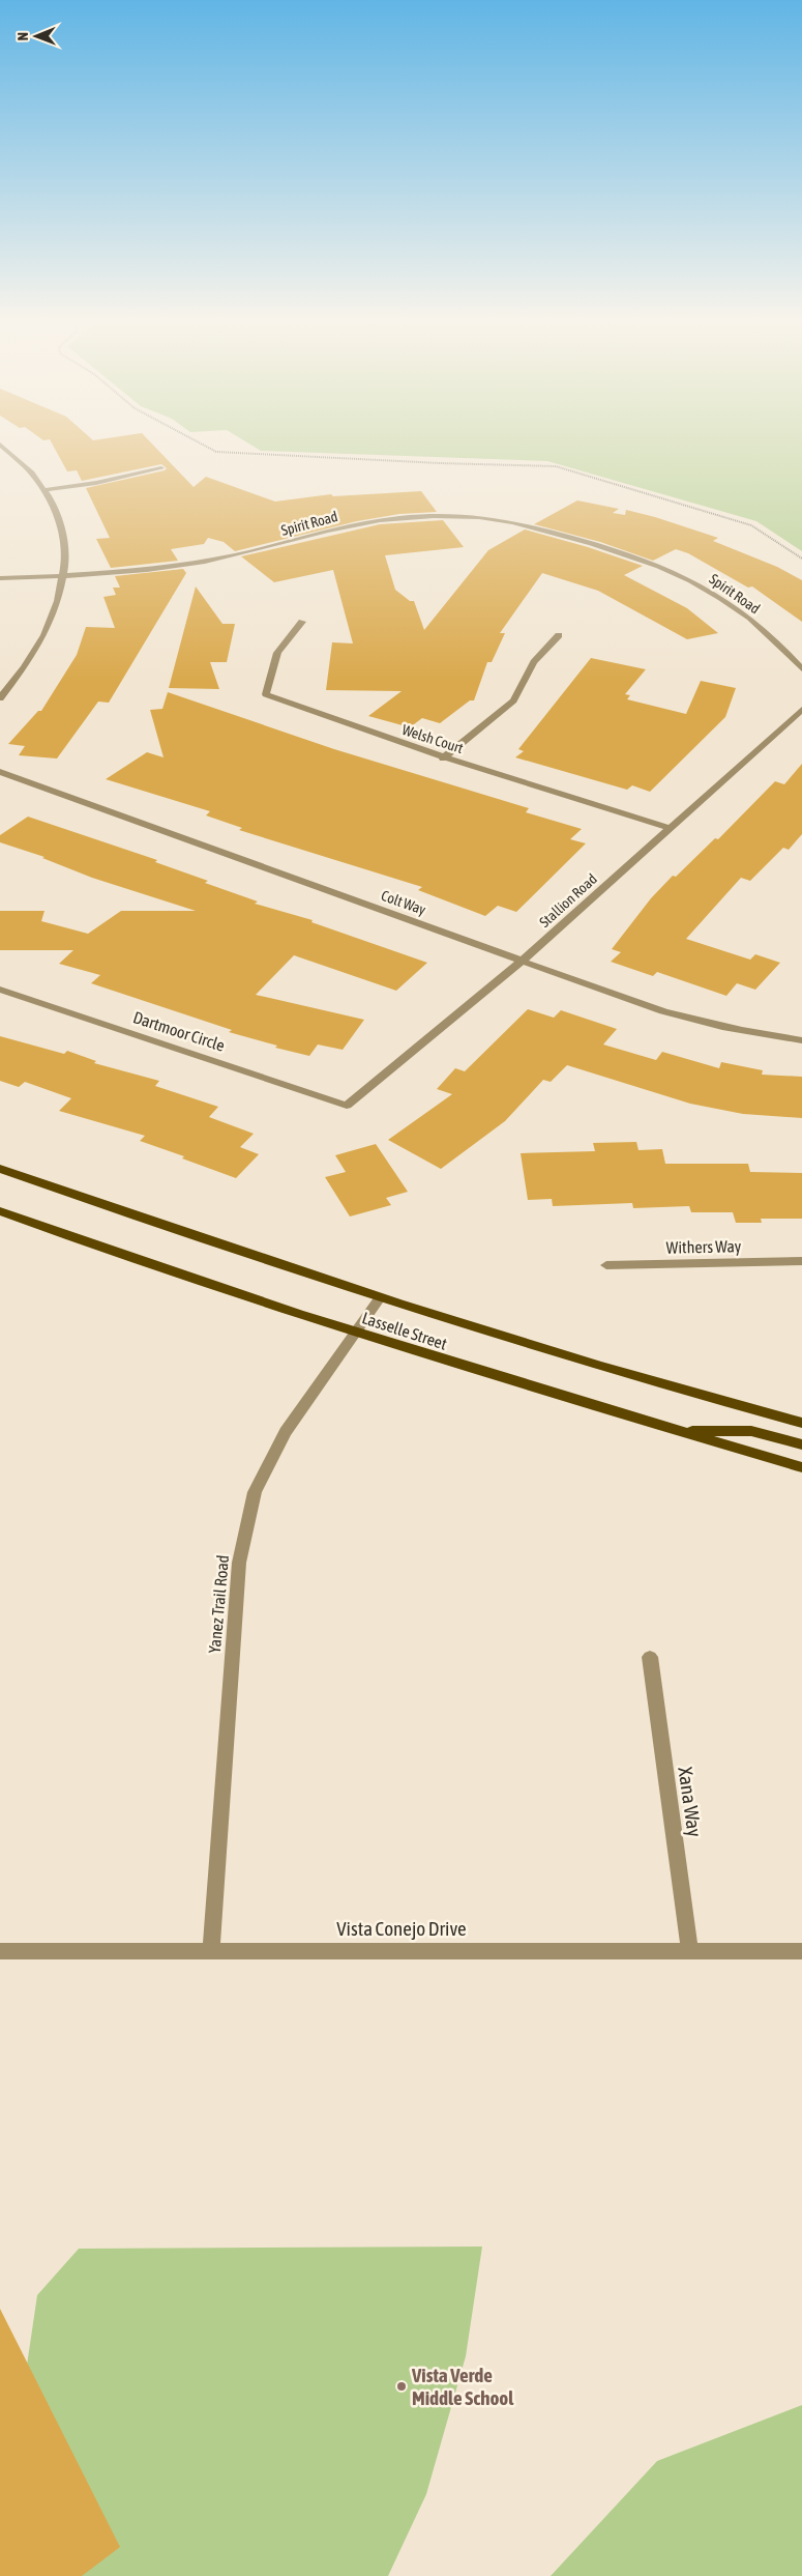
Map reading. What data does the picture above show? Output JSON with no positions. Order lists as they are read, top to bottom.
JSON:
{
  "streets": {
    "main road": ["Lasselle Street"],
    "street": [
      "Spirit Road",
      "Welsh Court",
      "Stallion Road",
      "Colt Way",
      "Dartmoor Circle",
      "Withers Way",
      "Yanez Trail Road",
      "Xana Way",
      "Vista Conejo Drive"
    ]
  },
  "crossings": [
    ["Welsh Court", "Stallion Road"],
    ["Stallion Road", "Colt Way"],
    ["Stallion Road", "Dartmoor Circle"],
    ["Lasselle Street", "Yanez Trail Road"],
    ["Yanez Trail Road", "Vista Conejo Drive"],
    ["Xana Way", "Vista Conejo Drive"]
  ],
  "places": ["Vista Verde Middle School"],
  "north": "left"
}
